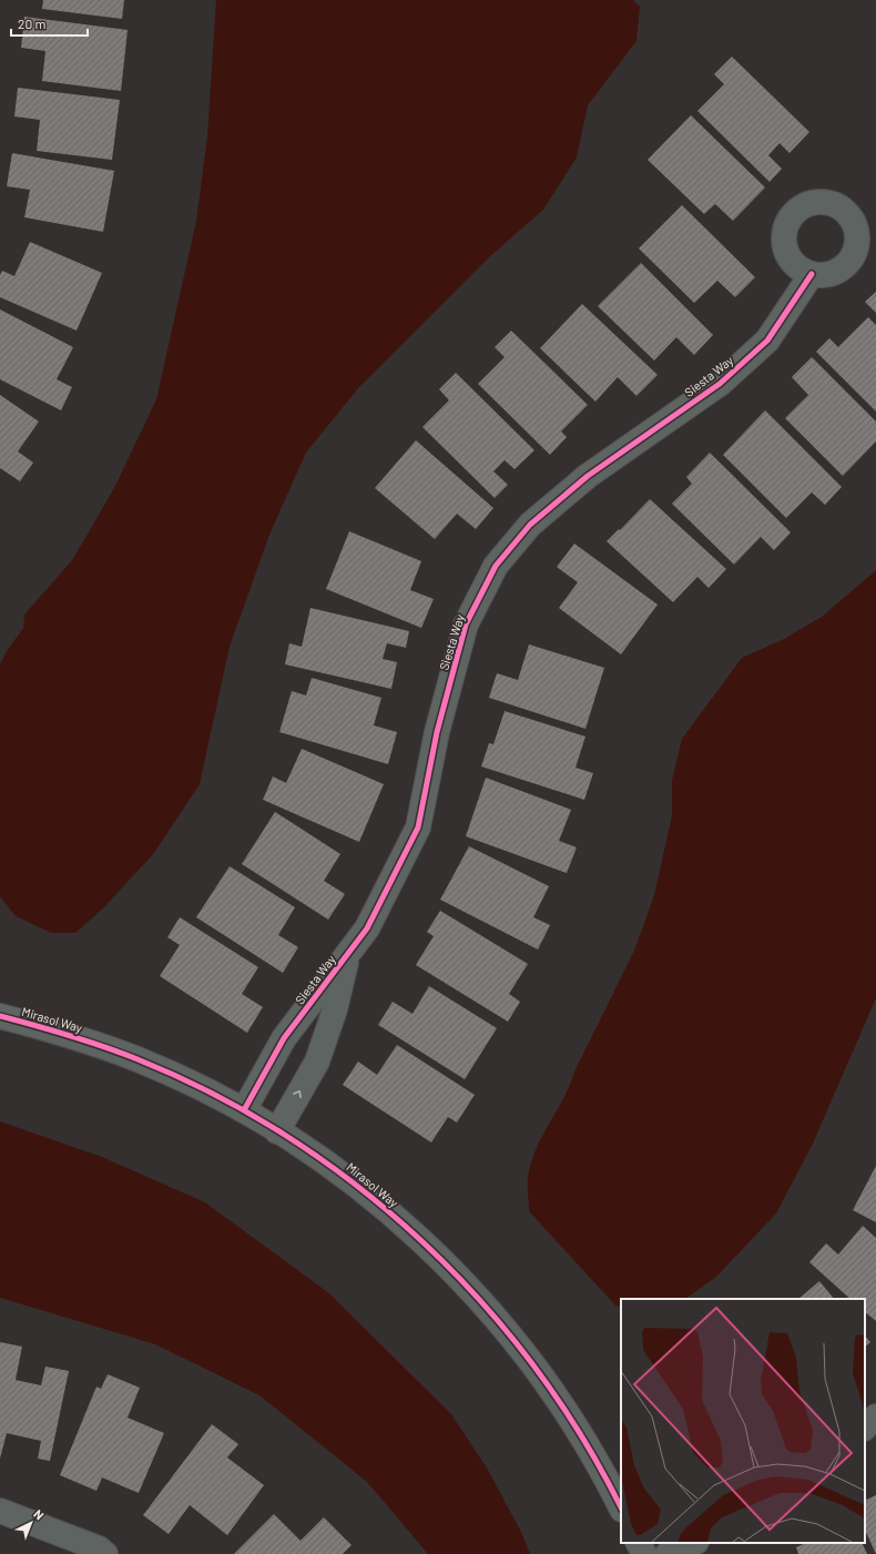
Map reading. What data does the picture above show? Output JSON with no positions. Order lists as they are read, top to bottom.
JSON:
{
  "streets": {
    "street": ["Siesta Way", "Mirasol Way"]
  },
  "crossings": [
    ["Siesta Way", "Mirasol Way"]
  ],
  "scale_bar": "20 m",
  "north": "top right"
}
